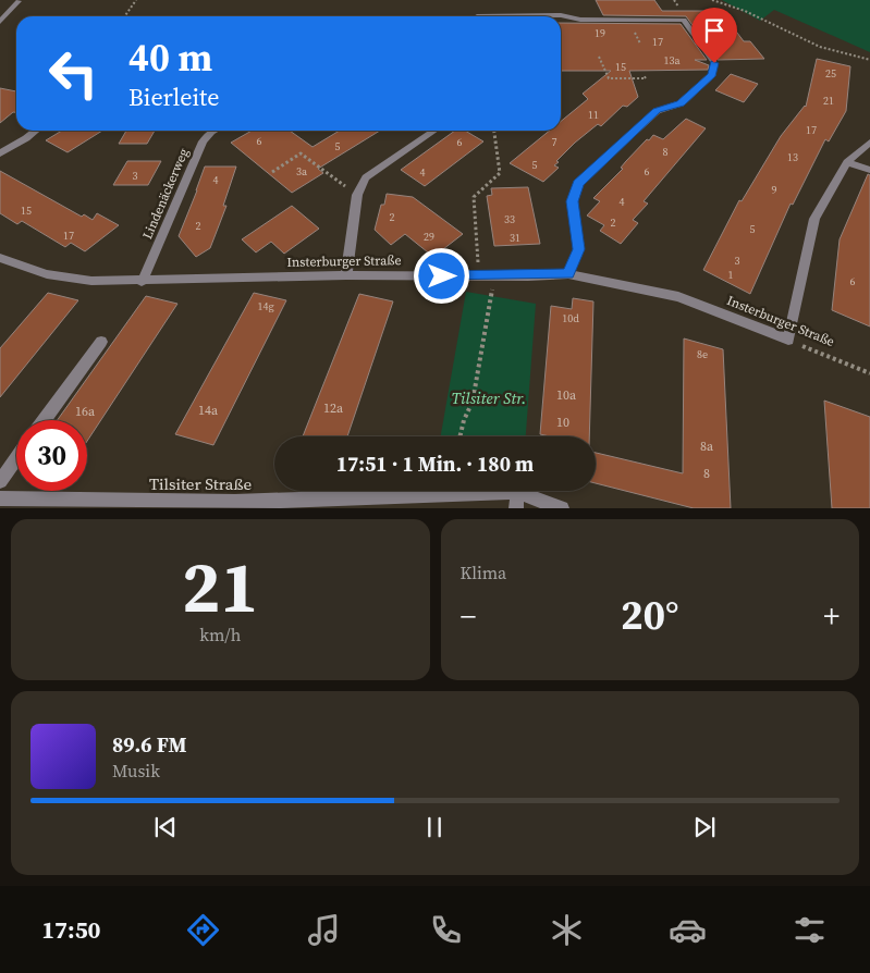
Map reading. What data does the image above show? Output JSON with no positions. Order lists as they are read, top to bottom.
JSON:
{
  "streets": {
    "street": ["Lindenäckerweg", "Insterburger Straße", "Tilsiter Straße"]
  },
  "crossings": [
    ["Lindenäckerweg", "Insterburger Straße"]
  ],
  "parks": ["Tilsiter Str."],
  "house_numbers": [
    "19",
    "17",
    "13a",
    "15",
    "25",
    "21",
    "11",
    "17",
    "6",
    "6",
    "7",
    "5",
    "8",
    "13",
    "5",
    "3a",
    "6",
    "4",
    "3",
    "4",
    "9",
    "4",
    "15",
    "2",
    "33",
    "2",
    "2",
    "5",
    "17",
    "29",
    "31",
    "3",
    "1",
    "6",
    "14g",
    "10d",
    "8e",
    "10a",
    "12a",
    "14a",
    "16a",
    "10",
    "8a",
    "8"
  ],
  "page": {
    "turn": ["40 m", "Bierleite"],
    "limit": "30",
    "trip": "17:51 · 1 Min. · 180 m",
    "tile": [
      ["21", "km/h"],
      "Klima"
    ],
    "heat": ["−", "20°", "+"],
    "song": ["89.6 FM", "Musik"],
    "tabs": "17:50"
  }
}
